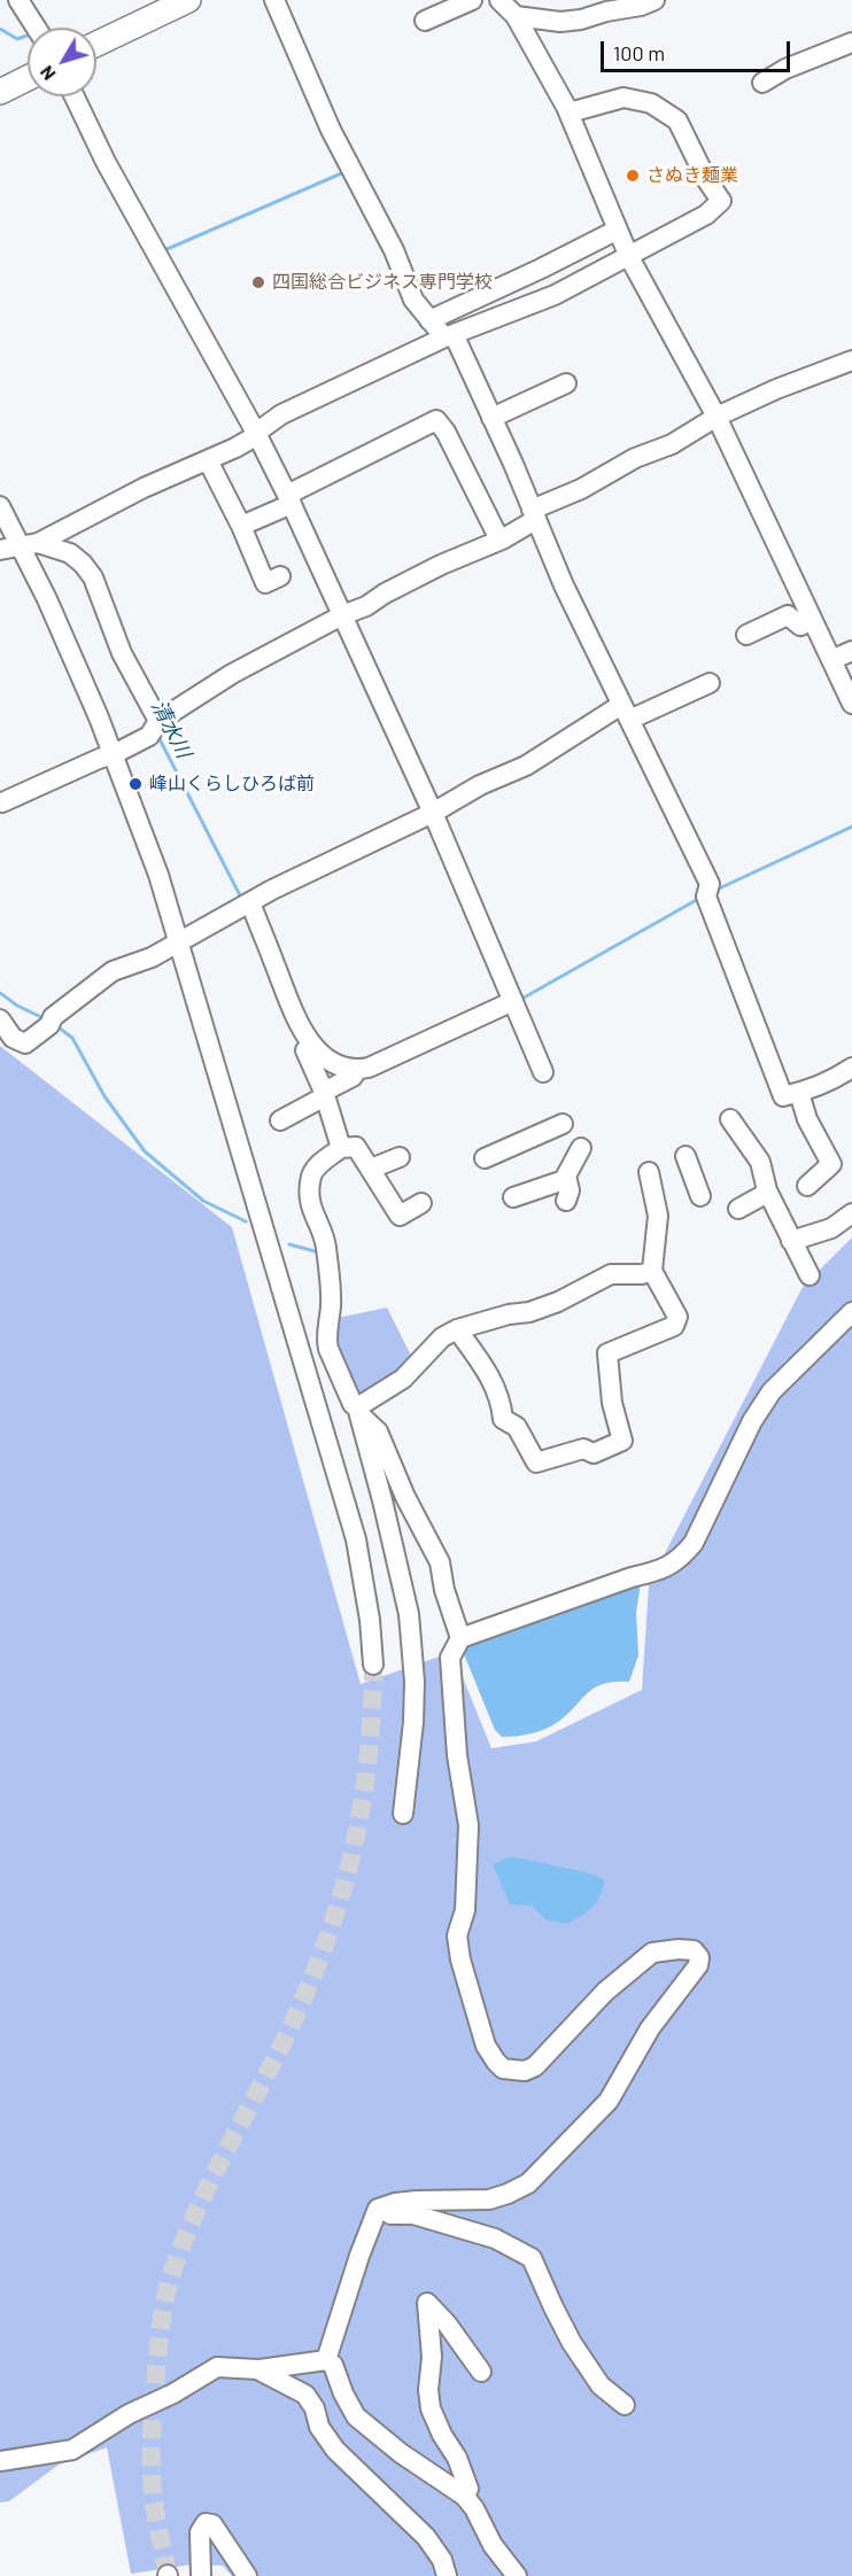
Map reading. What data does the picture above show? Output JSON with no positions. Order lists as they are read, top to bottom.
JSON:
{
  "water": ["清水川"],
  "places": ["さぬき麺業", "四国総合ビジネス専門学校", "峰山くらしひろば前"],
  "scale_bar": "100 m",
  "north": "bottom left"
}
